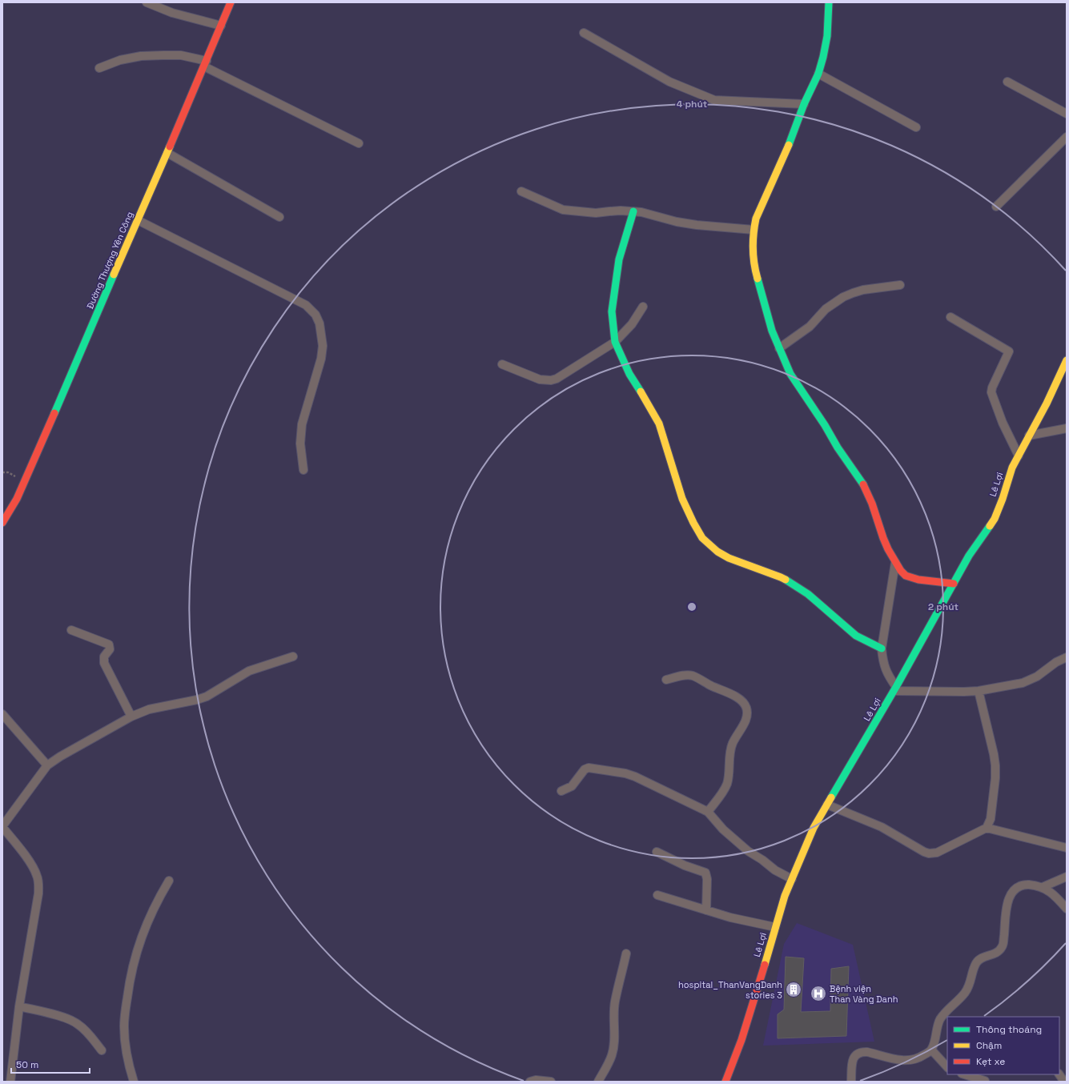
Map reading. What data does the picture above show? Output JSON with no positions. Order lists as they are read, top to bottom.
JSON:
{
  "streets": {
    "street": ["Đường Thượng Yên Công", "Lê Lợi"]
  },
  "places": {
    "building": ["hospital_ThanVangDanh stories 3"],
    "hospital": ["Bệnh viện Than Vàng Danh"]
  },
  "legend": ["Thông thoáng", "Chậm", "Kẹt xe"],
  "scale_bar": "50 m",
  "rings": ["4 phút", "2 phút"]
}
